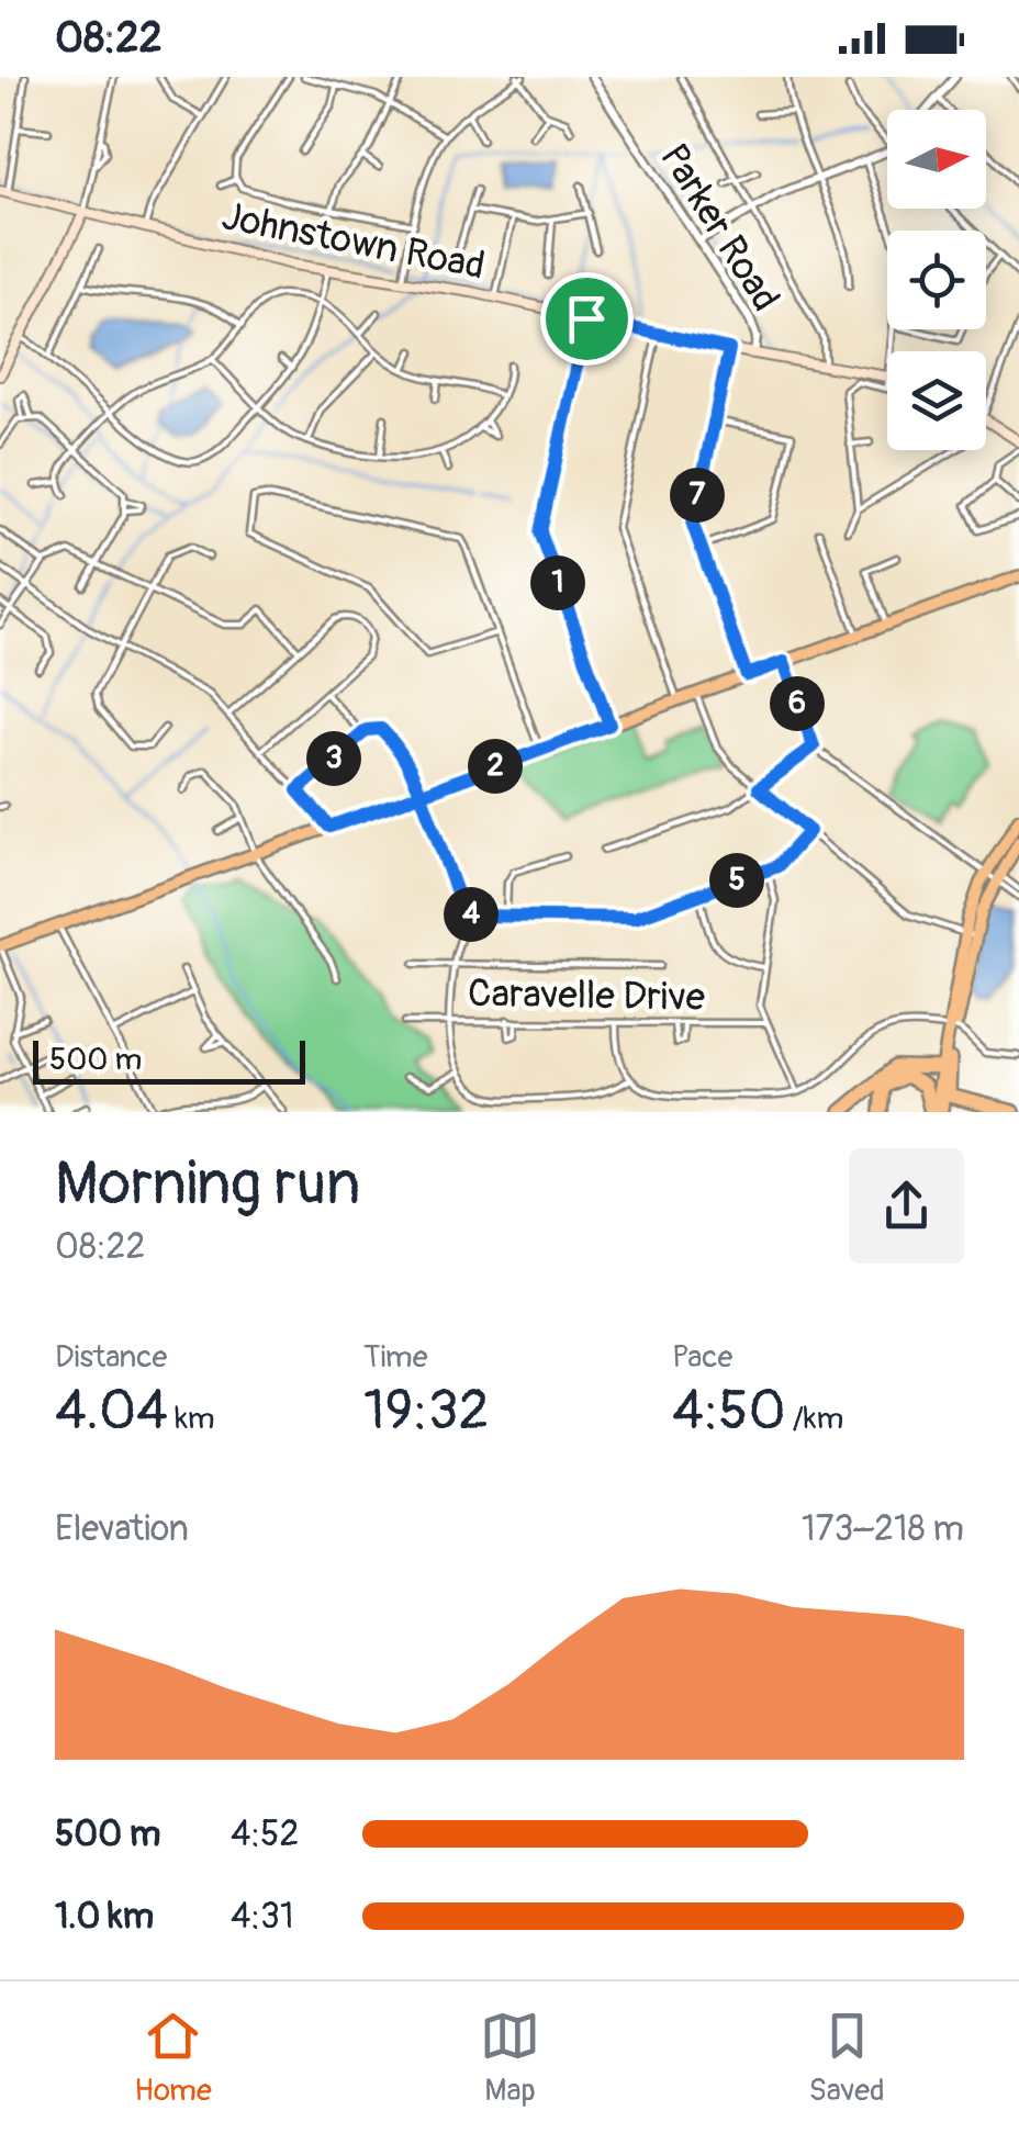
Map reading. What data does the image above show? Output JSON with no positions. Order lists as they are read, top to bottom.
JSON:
{
  "streets": {
    "main road": ["Johnstown Road"],
    "street": ["Parker Road", "Caravelle Drive"]
  },
  "crossings": [
    ["Parker Road", "Johnstown Road"]
  ],
  "scale_bar": "500 m",
  "north": "right",
  "page": {
    "status": "08:22",
    "pins": [
      "7",
      "1",
      "6",
      "3",
      "2",
      "5",
      "4"
    ],
    "scale": "500 m",
    "heading": ["Morning run", "08:22"],
    "stats": [
      ["Distance", "4.04 km"],
      ["Time", "19:32"],
      ["Pace", "4:50 /km"]
    ],
    "chart": ["Elevation", "173–218 m"],
    "list": [
      {
        "name": "500 m",
        "note": "4:52"
      },
      {
        "name": "1.0 km",
        "note": "4:31"
      }
    ],
    "tabs": ["Home", "Map", "Saved"]
  }
}
